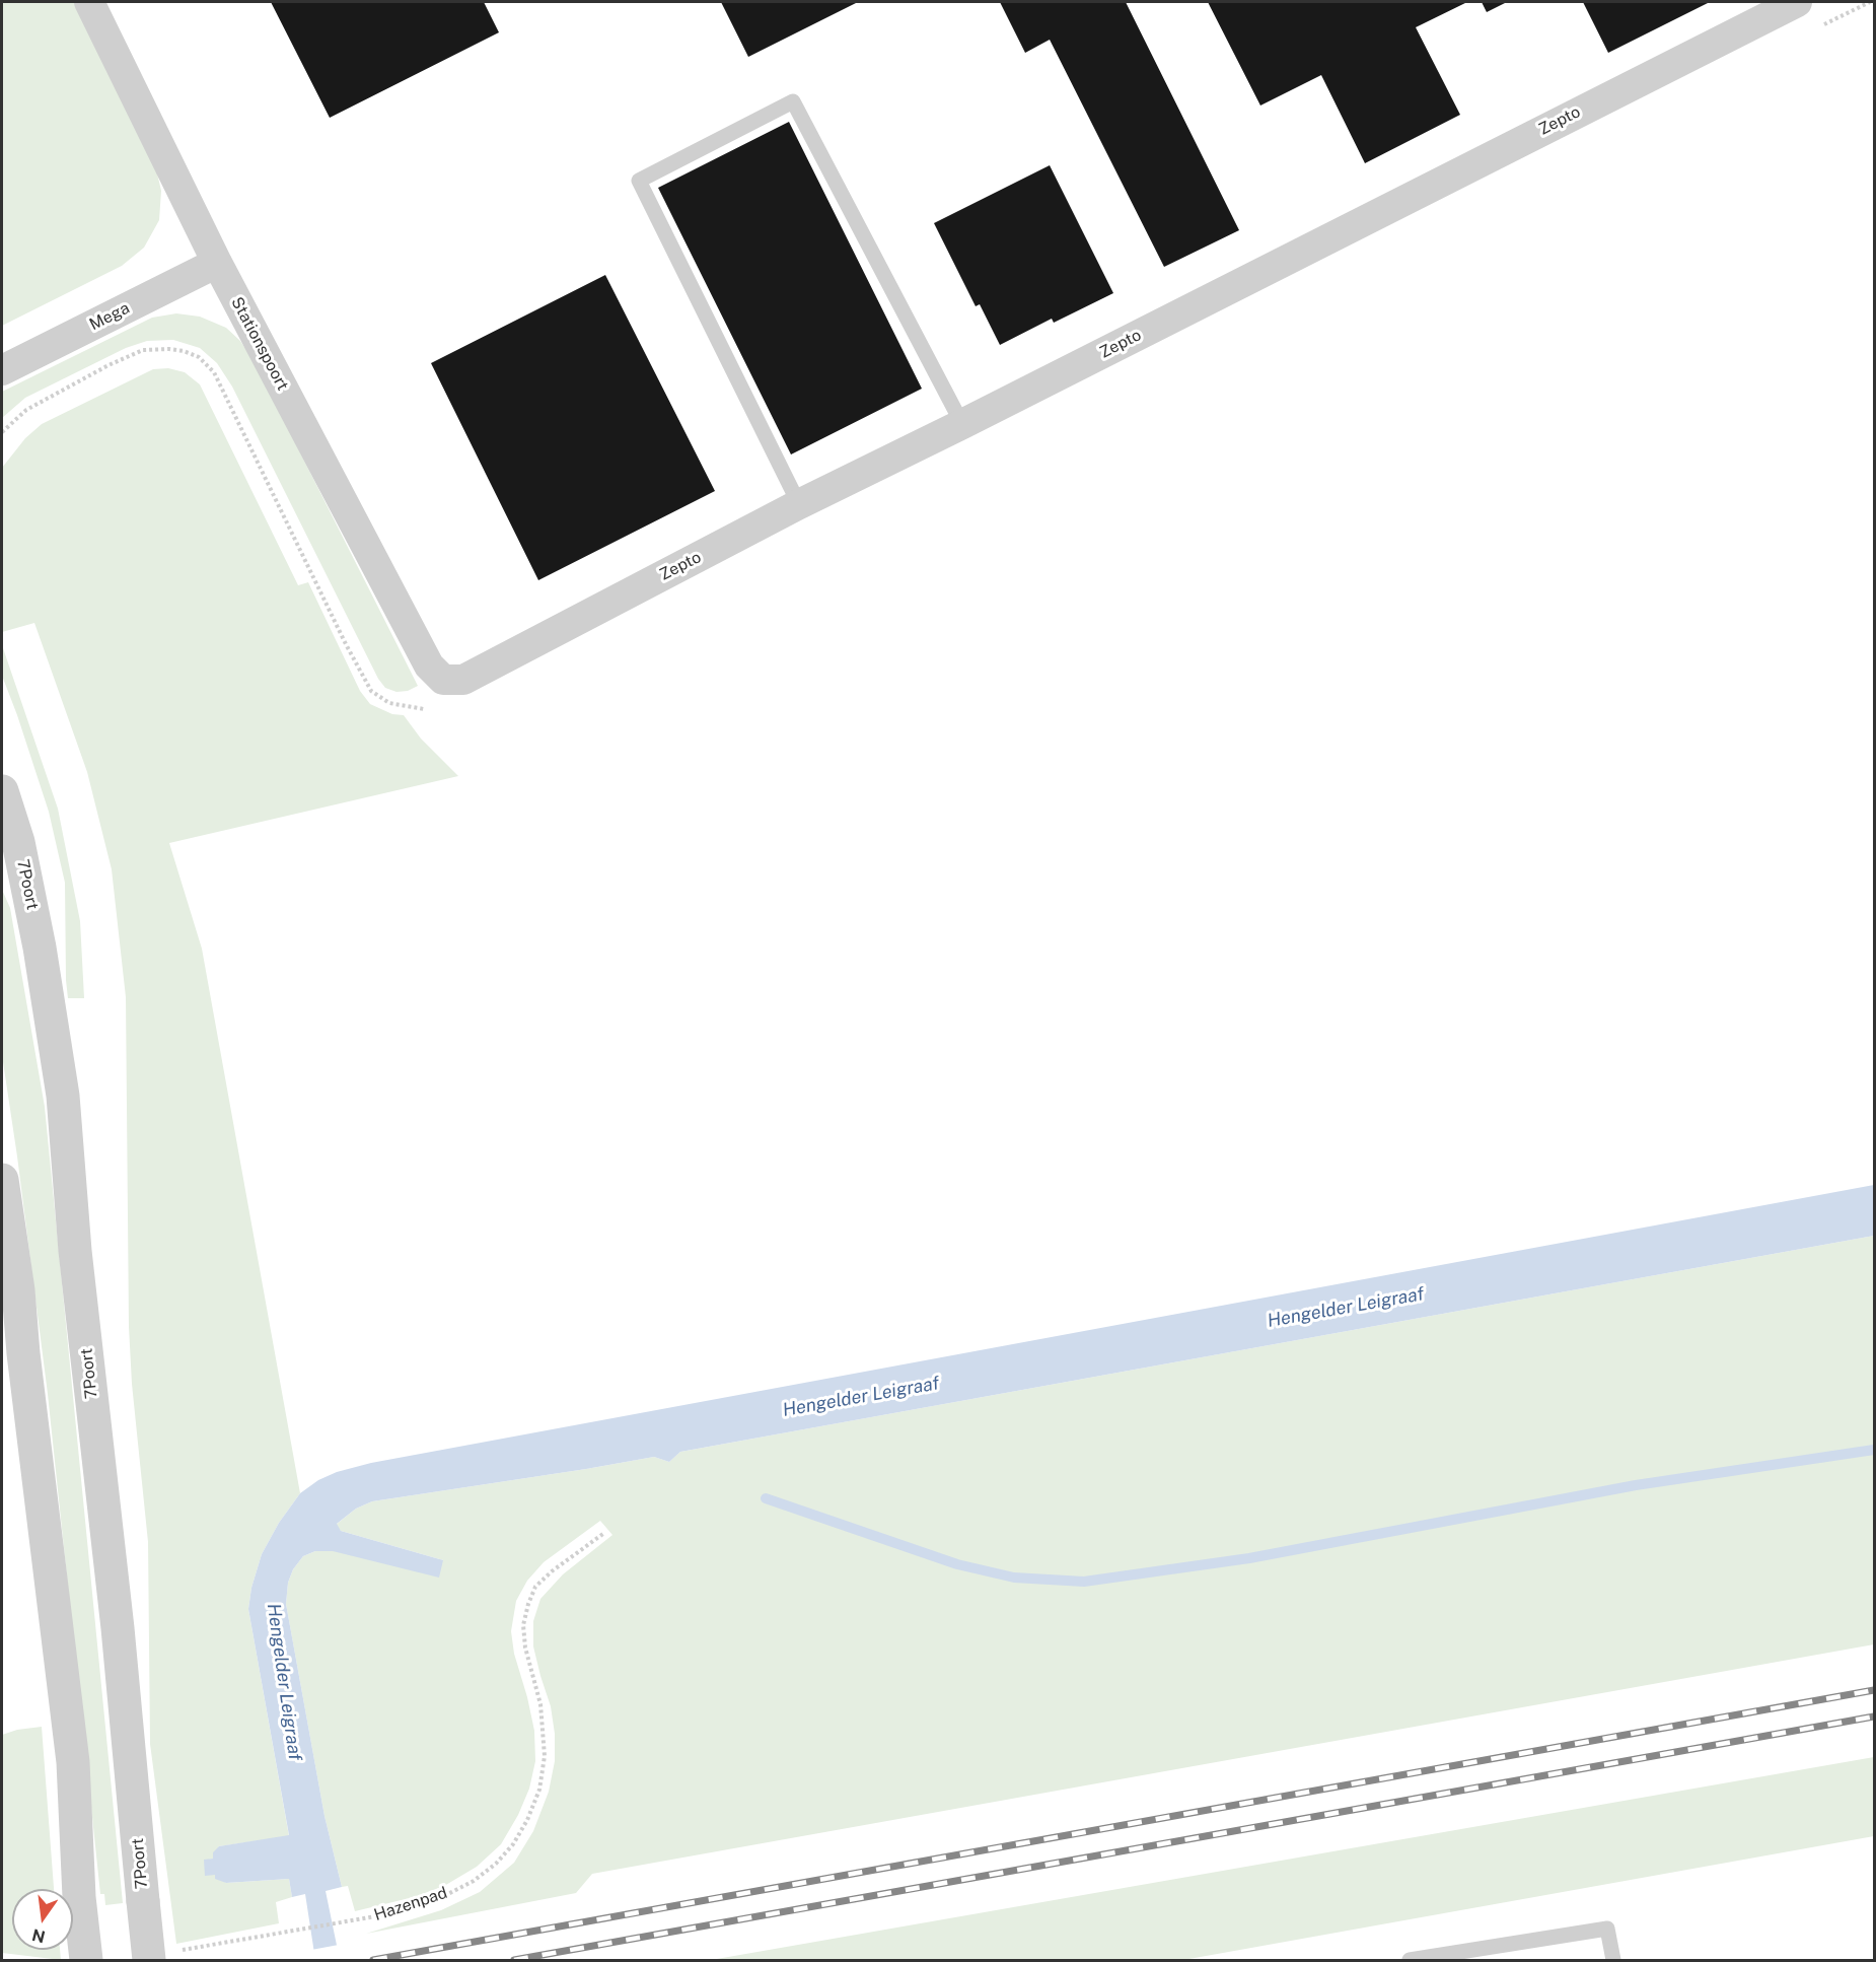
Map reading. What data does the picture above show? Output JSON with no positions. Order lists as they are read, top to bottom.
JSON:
{
  "streets": {
    "street": [
      "Zepto",
      "Mega",
      "Stationspoort",
      "7Poort"
    ],
    "path": ["Hazenpad"]
  },
  "crossings": [
    ["Zepto", "Stationspoort"],
    ["Mega", "Stationspoort"]
  ],
  "water": ["Hengelder Leigraaf"],
  "north": "bottom"
}
